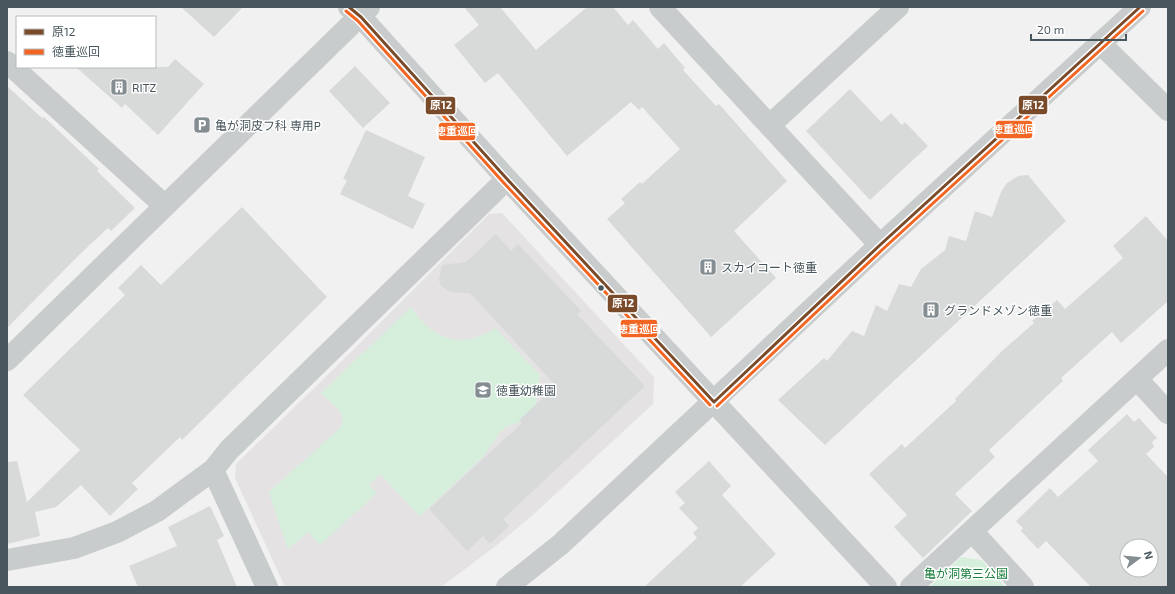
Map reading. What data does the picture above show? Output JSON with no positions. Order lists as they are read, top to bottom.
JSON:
{
  "parks": ["亀が洞第三公園"],
  "places": {
    "building": ["RITZ", "スカイコート徳重", "グランドメゾン徳重"],
    "parking": ["亀が洞皮フ科 専用P"],
    "school or university": ["徳重幼稚園"]
  },
  "lines": ["transit line 原12", "transit line 徳重巡回"],
  "legend": ["原12", "徳重巡回"],
  "scale_bar": "20 m",
  "north": "right"
}
